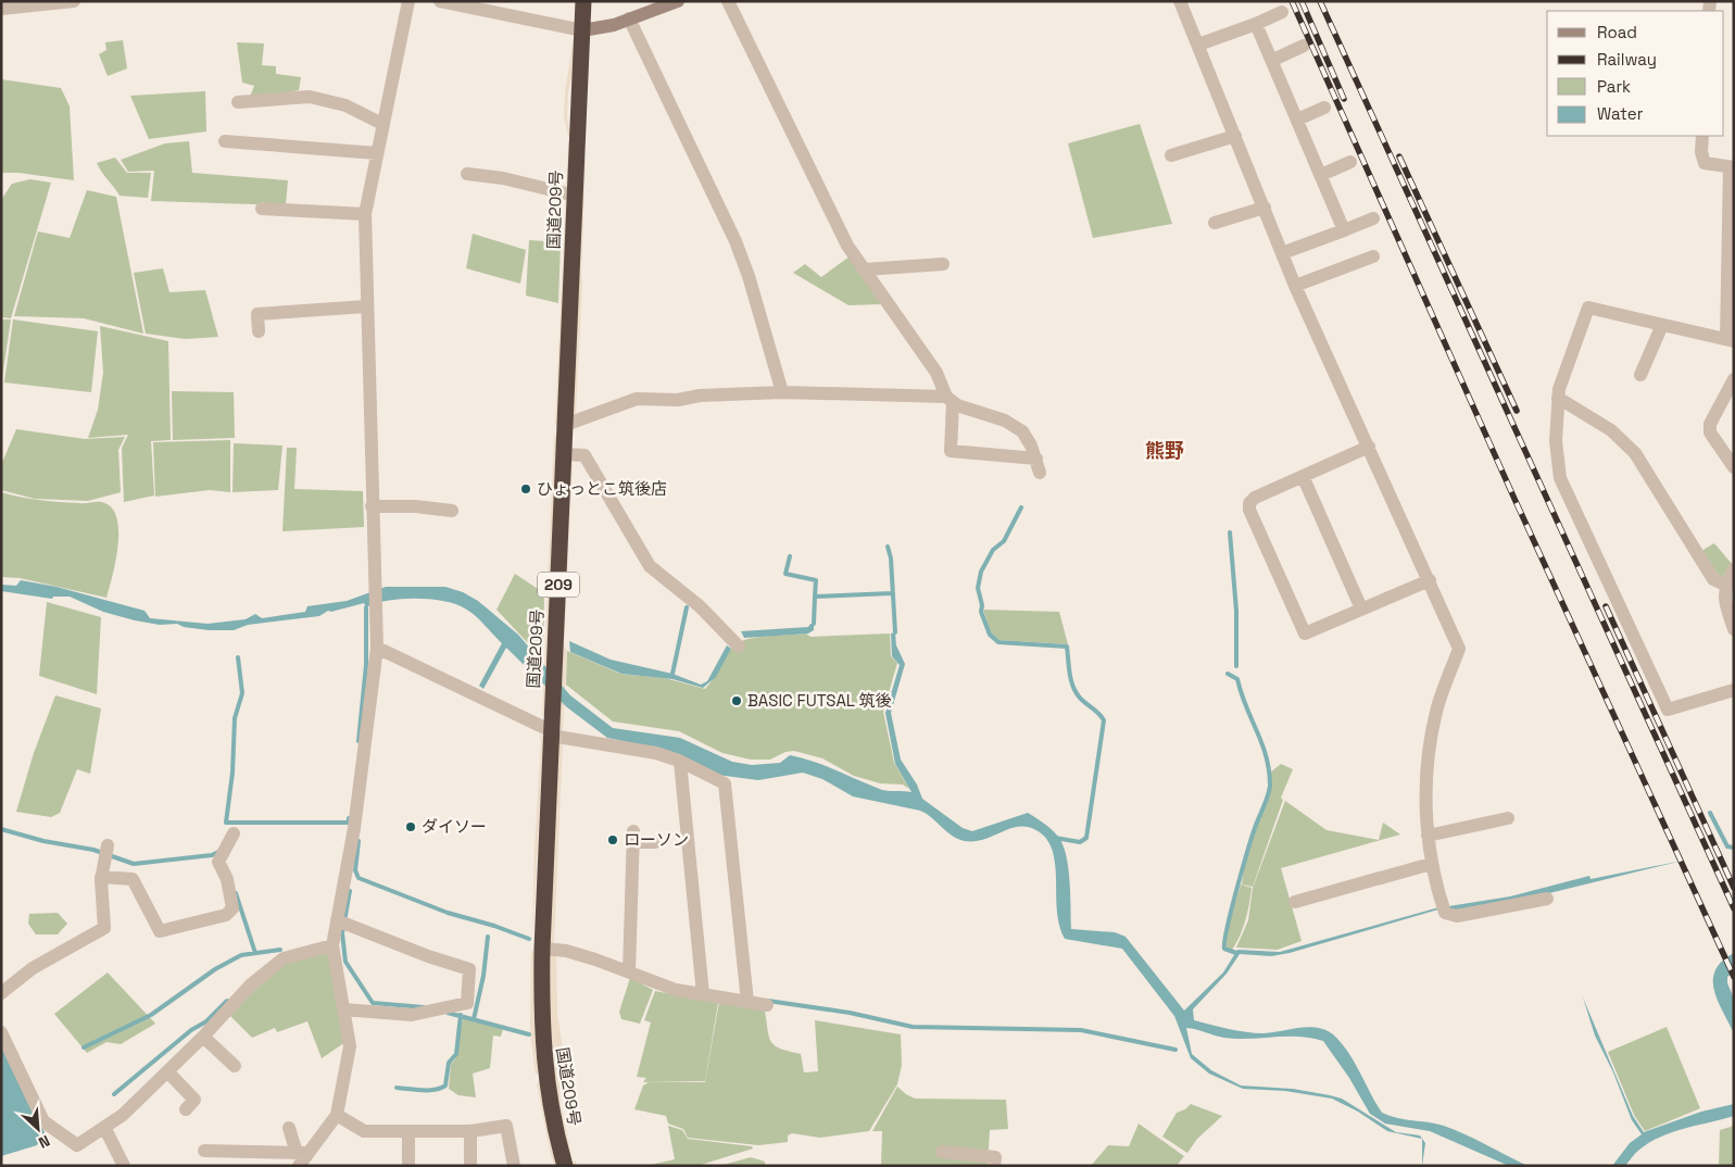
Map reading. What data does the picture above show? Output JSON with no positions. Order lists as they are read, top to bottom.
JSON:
{
  "streets": {
    "highway": ["国道209号", "209"]
  },
  "districts": ["熊野"],
  "places": [
    "ひょっとこ筑後店",
    "BASIC FUTSAL 筑後",
    "ダイソー",
    "ローソン"
  ],
  "legend": [
    "Road",
    "Railway",
    "Park",
    "Water"
  ],
  "north": "bottom right"
}
